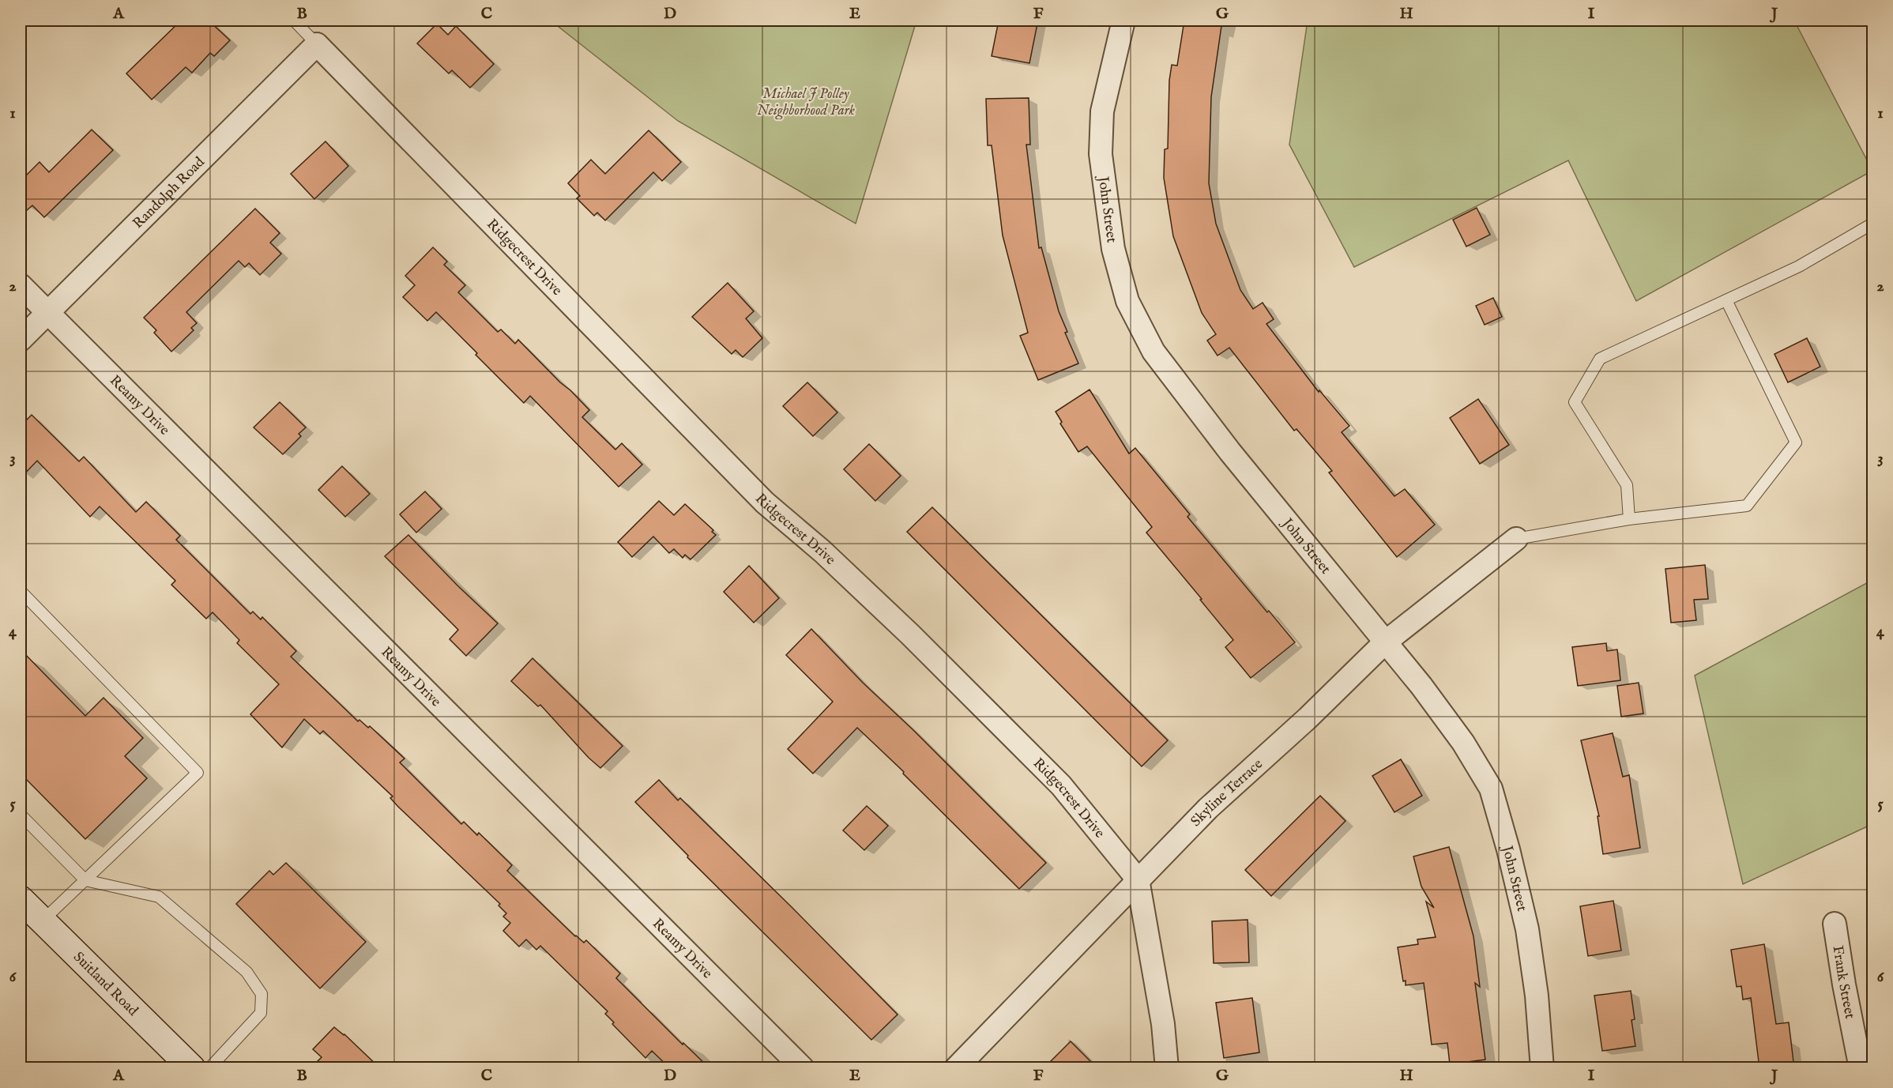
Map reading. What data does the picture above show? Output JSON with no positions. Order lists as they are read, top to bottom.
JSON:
{
  "streets": {
    "main road": ["Suitland Road"],
    "street": [
      "Randolph Road",
      "John Street",
      "Ridgecrest Drive",
      "Reamy Drive",
      "Skyline Terrace",
      "Frank Street"
    ]
  },
  "crossings": [
    ["Randolph Road", "Ridgecrest Drive"],
    ["Randolph Road", "Reamy Drive"],
    ["John Street", "Skyline Terrace"],
    ["Ridgecrest Drive", "Skyline Terrace"]
  ],
  "parks": ["Michael J Polley Neighborhood Park"],
  "grid": {
    "columns": [
      "A",
      "B",
      "C",
      "D",
      "E",
      "F",
      "G",
      "H",
      "I",
      "J"
    ],
    "rows": [
      "1",
      "2",
      "3",
      "4",
      "5",
      "6"
    ]
  }
}
